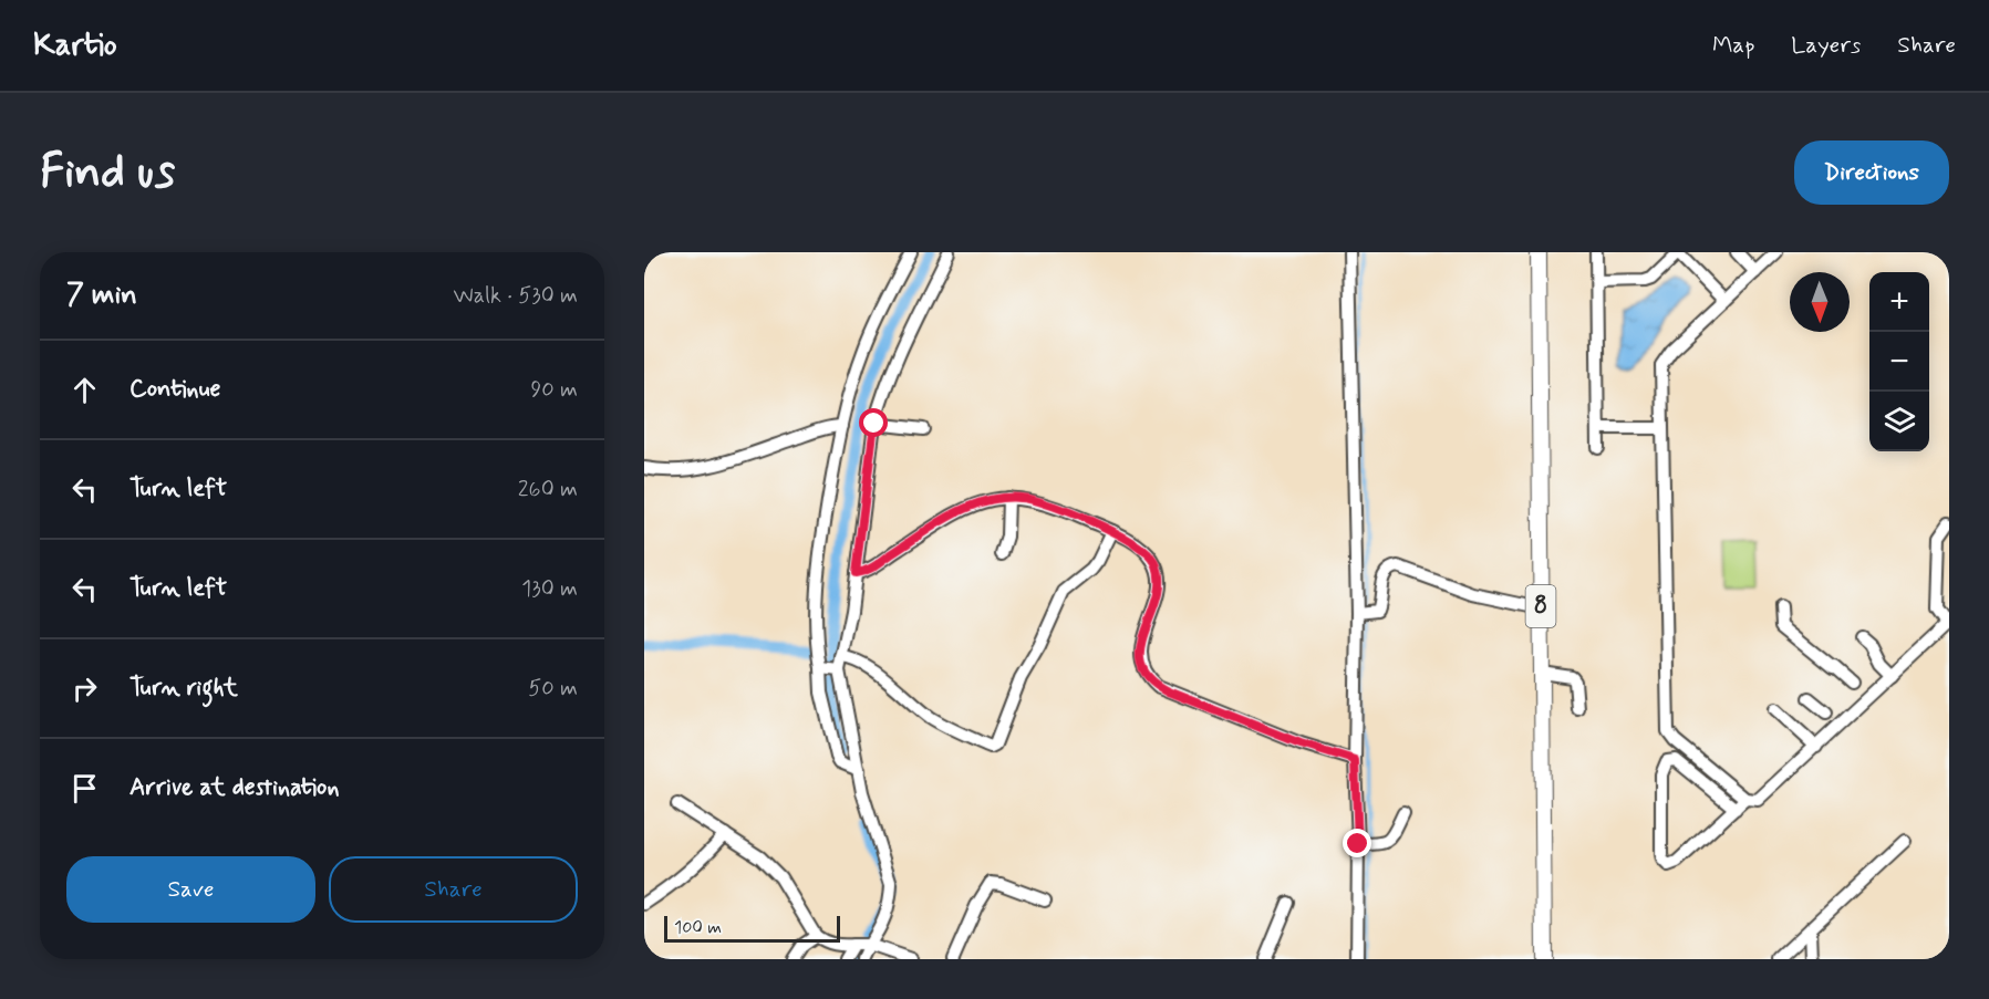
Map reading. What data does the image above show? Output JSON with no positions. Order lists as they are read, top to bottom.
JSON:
{
  "streets": {
    "main road": ["8"]
  },
  "scale_bar": "100 m",
  "north": "bottom",
  "page": {
    "header": "Kartio",
    "nav": ["Map", "Layers", "Share"],
    "buttons": [
      "Directions",
      ["Save", "Share"]
    ],
    "title": "Find us",
    "heading": ["7 min", "Walk · 530 m"],
    "map_buttons": ["+", "−"],
    "list": [
      ["Continue", "90 m"],
      ["Turn left", "260 m"],
      ["Turn left", "130 m"],
      ["Turn right", "50 m"],
      "Arrive at destination"
    ],
    "scale": "100 m"
  }
}
